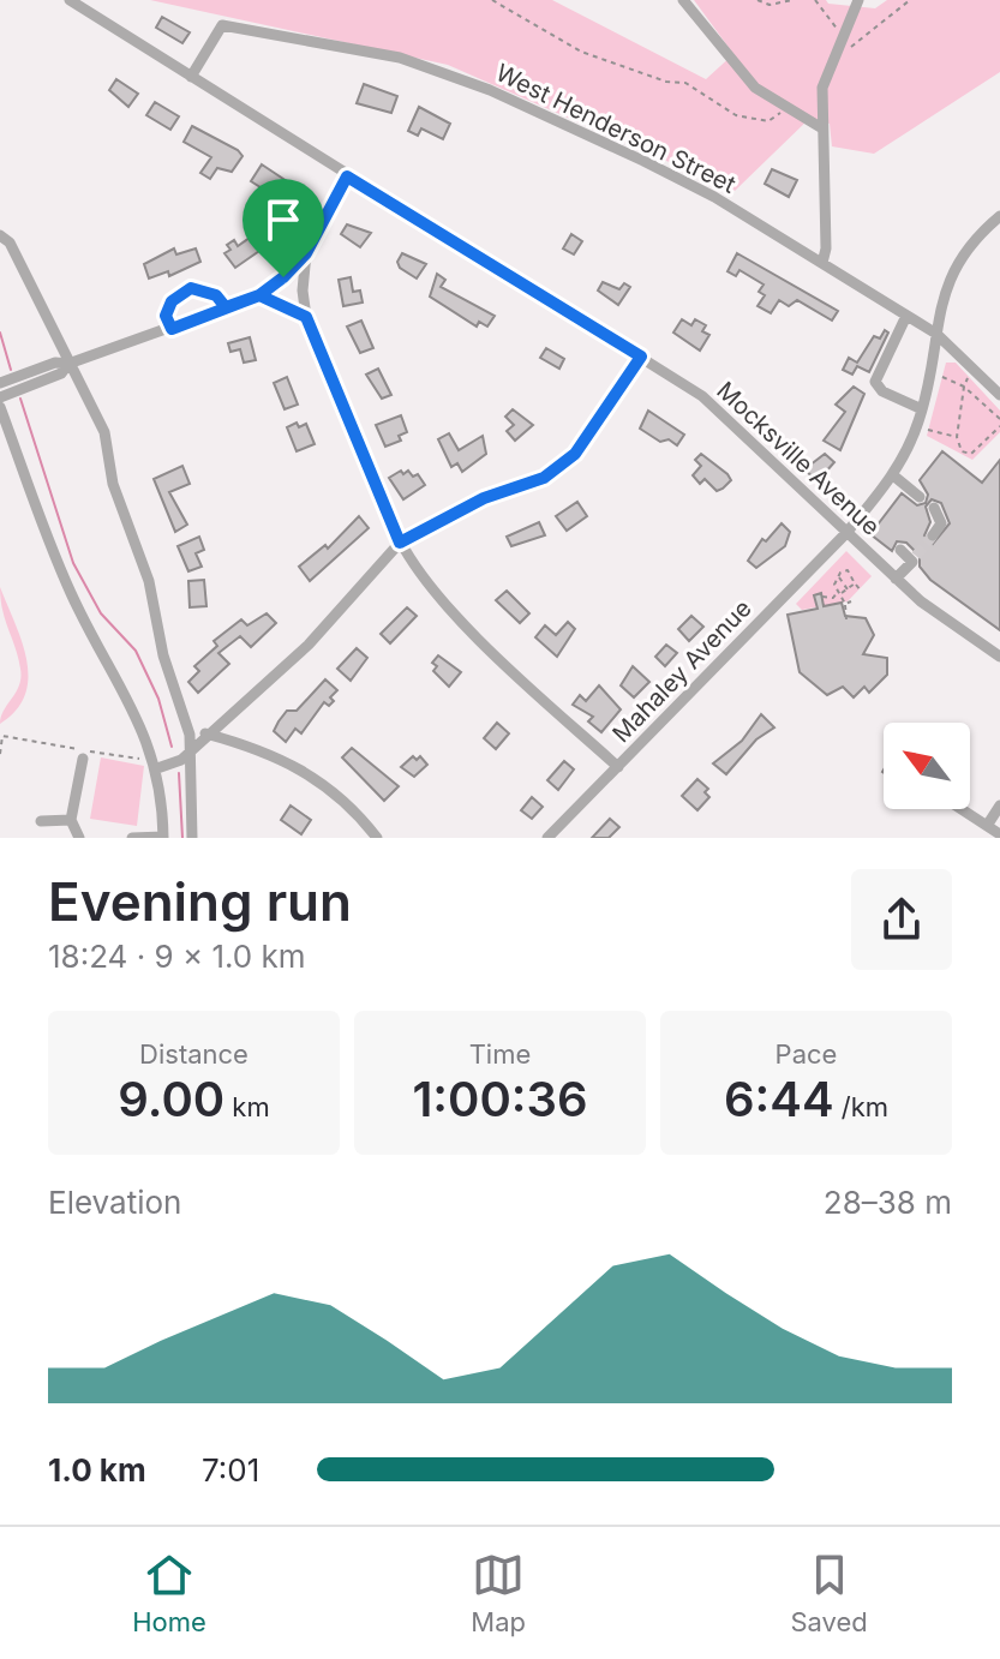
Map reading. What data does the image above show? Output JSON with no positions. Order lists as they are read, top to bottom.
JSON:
{
  "streets": {
    "street": ["West Henderson Street", "Mocksville Avenue", "Mahaley Avenue"]
  },
  "crossings": [
    ["West Henderson Street", "Mocksville Avenue"],
    ["West Henderson Street", "Mahaley Avenue"],
    ["Mocksville Avenue", "Mahaley Avenue"]
  ],
  "north": "top left",
  "page": {
    "heading": ["Evening run", "18:24 · 9 × 1.0 km"],
    "stats": [
      ["Distance", "9.00 km"],
      ["Time", "1:00:36"],
      ["Pace", "6:44 /km"]
    ],
    "chart": ["Elevation", "28–38 m"],
    "list": [
      {
        "name": "1.0 km",
        "note": "7:01"
      }
    ],
    "tabs": ["Home", "Map", "Saved"]
  }
}
